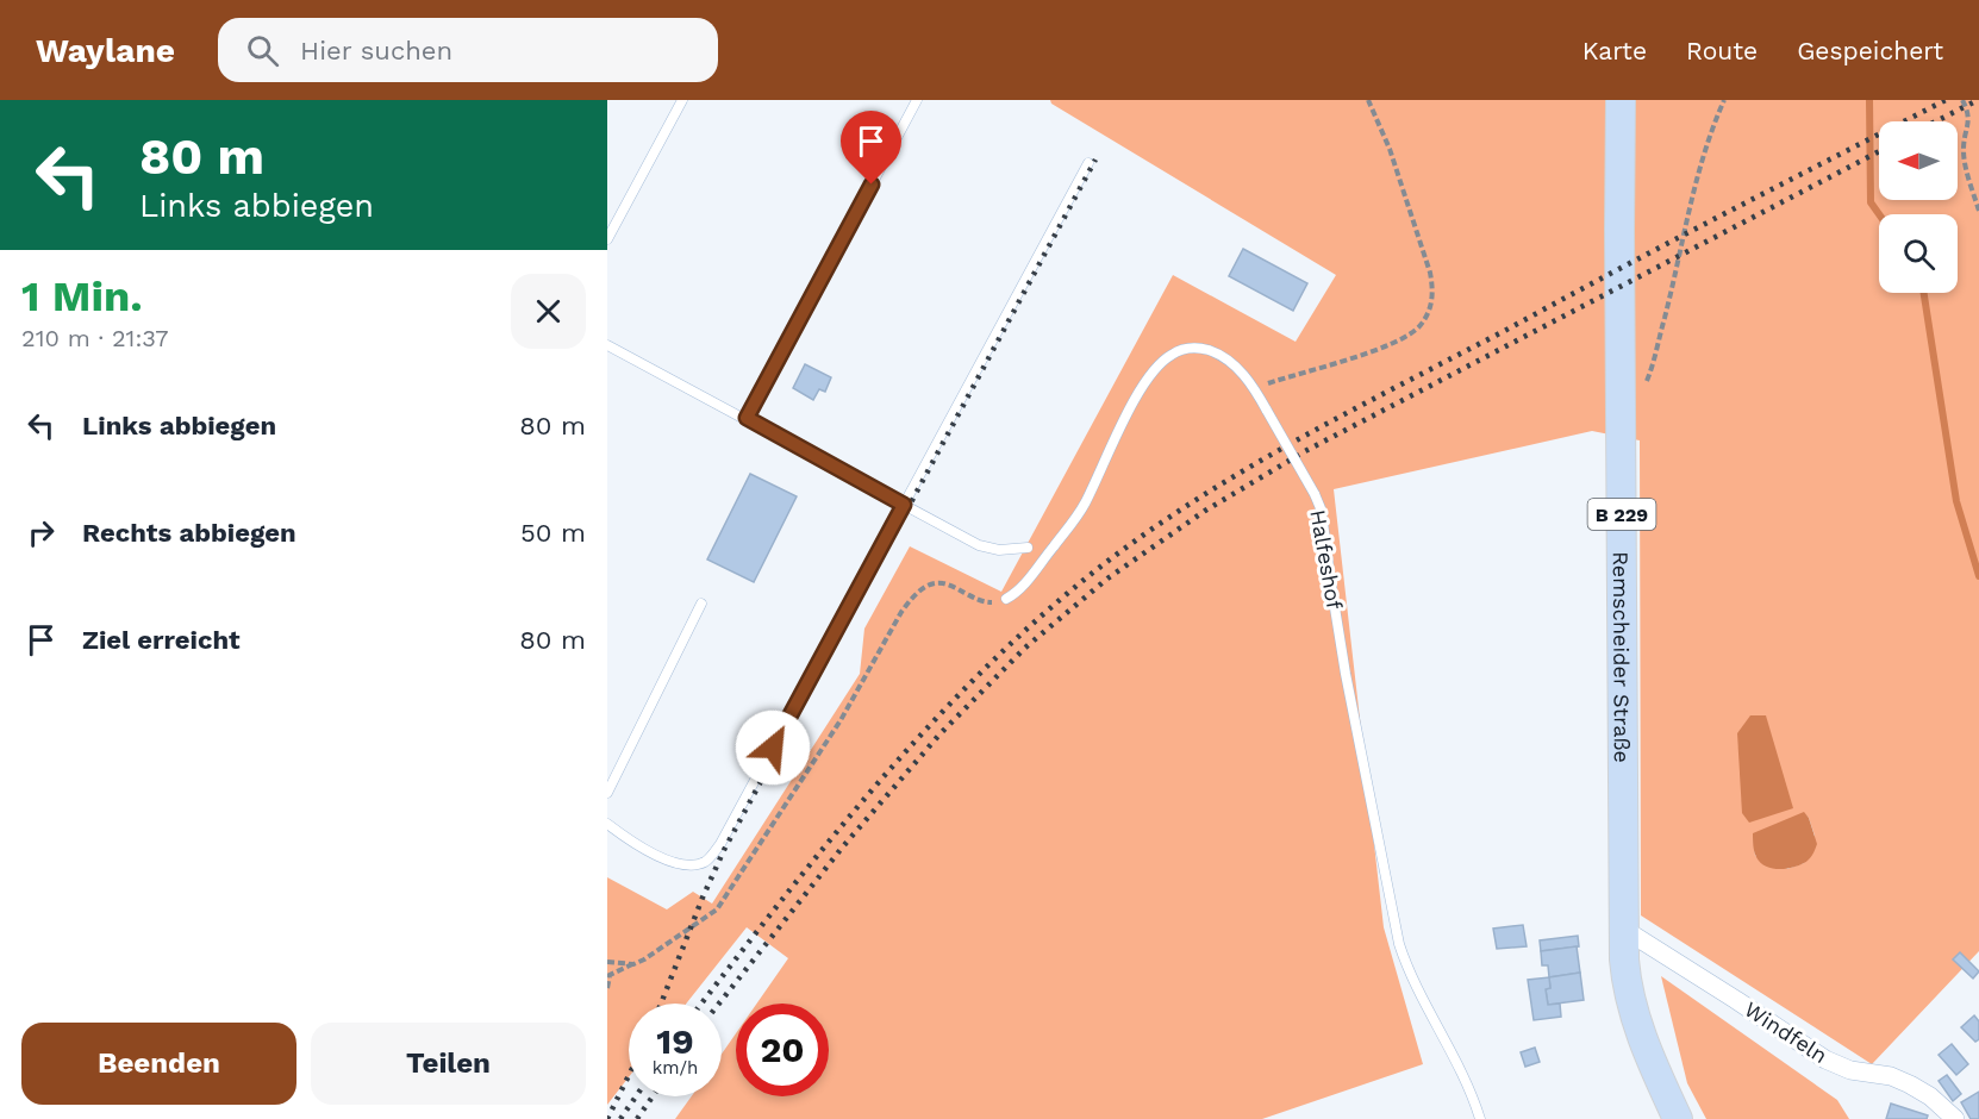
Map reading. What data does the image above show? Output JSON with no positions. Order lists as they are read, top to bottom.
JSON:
{
  "streets": {
    "main road": ["B 229", "Remscheider Straße"],
    "street": ["Windfeln"],
    "lane": ["Halfeshof"]
  },
  "crossings": [
    ["Remscheider Straße", "Windfeln"]
  ],
  "north": "left",
  "page": {
    "header": "Waylane",
    "search": "Hier suchen",
    "nav": ["Karte", "Route", "Gespeichert"],
    "turn": ["80 m", "Links abbiegen"],
    "heading": ["1 Min.", "210 m · 21:37"],
    "list": [
      {
        "name": "Links abbiegen",
        "value": "80 m"
      },
      {
        "name": "Rechts abbiegen",
        "value": "50 m"
      },
      {
        "name": "Ziel erreicht",
        "value": "80 m"
      }
    ],
    "speed": "19 km/h",
    "limit": "20",
    "buttons": ["Beenden", "Teilen"]
  }
}
